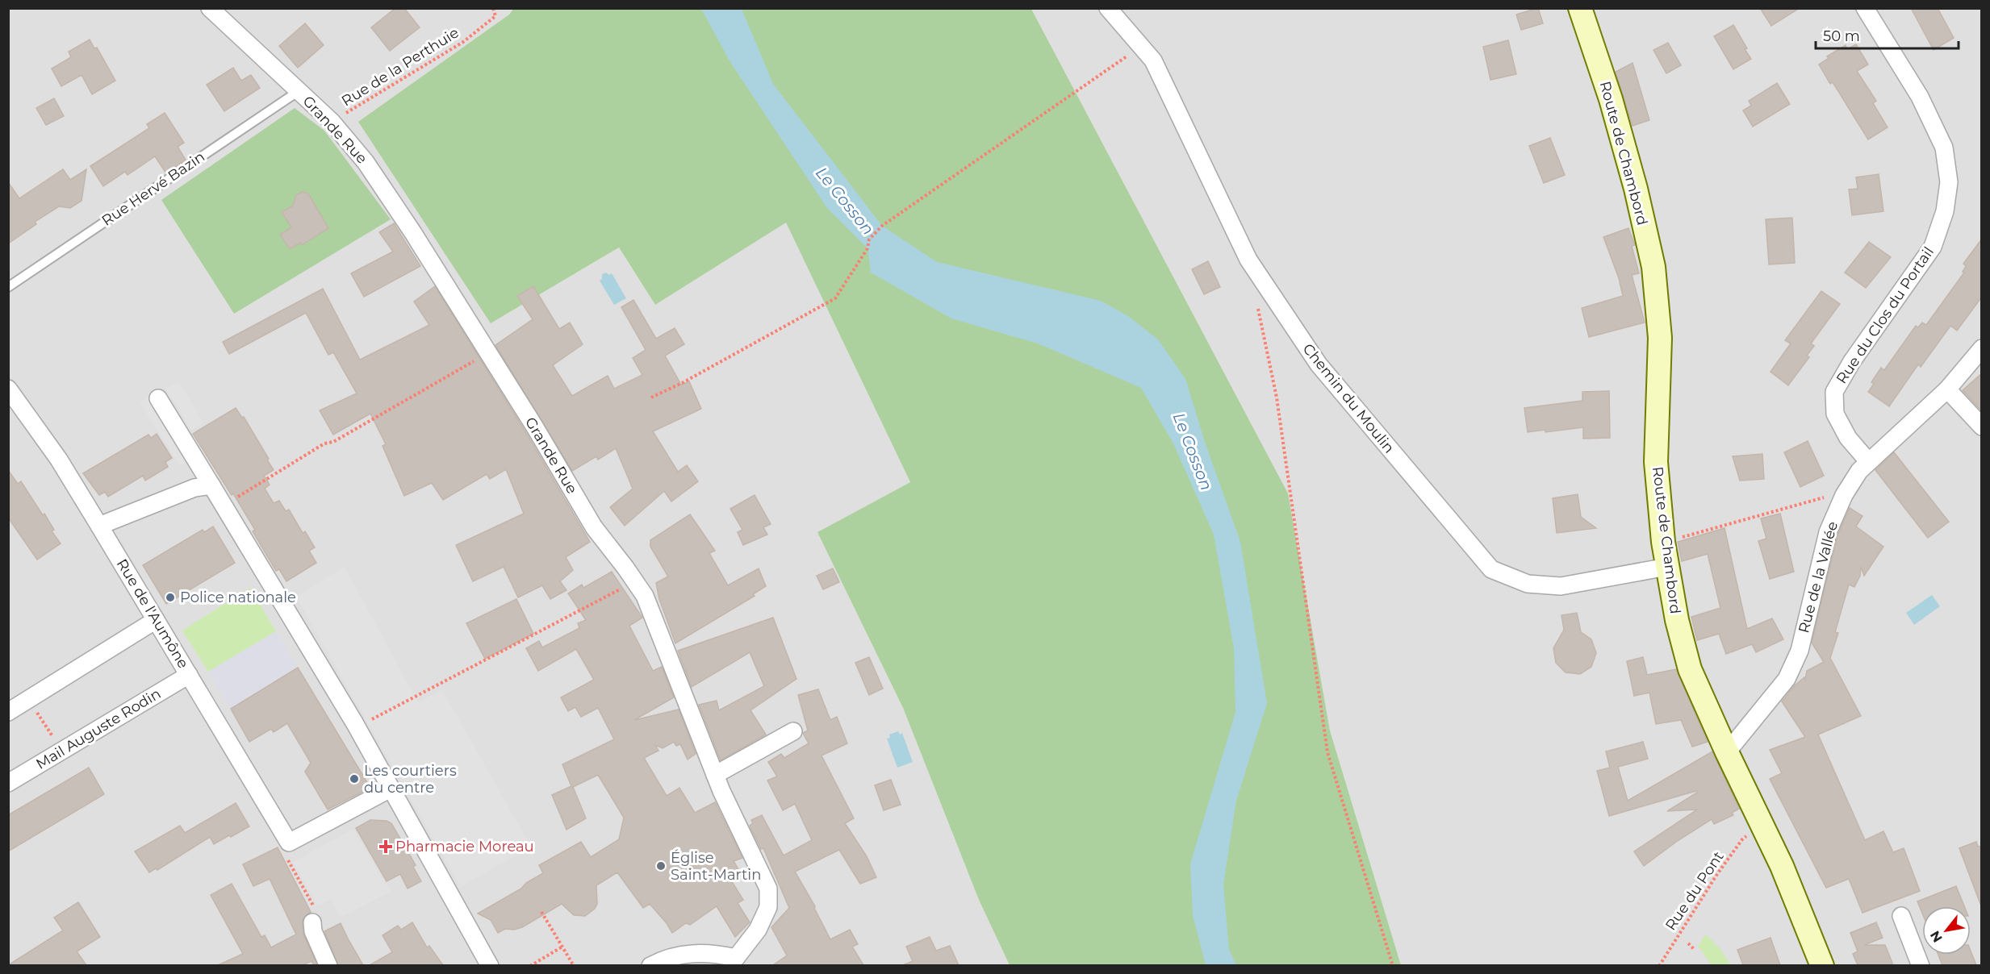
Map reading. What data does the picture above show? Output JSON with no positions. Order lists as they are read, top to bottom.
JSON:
{
  "streets": {
    "main road": ["Route de Chambord"],
    "street": [
      "Grande Rue",
      "Rue du Clos du Portail",
      "Chemin du Moulin",
      "Rue de la Vallée",
      "Rue de l'Aumône",
      "Mail Auguste Rodin"
    ],
    "lane": ["Rue Hervé Bazin"],
    "path": ["Rue de la Perthuie", "Rue du Pont"]
  },
  "crossings": [
    ["Rue de la Perthuie", "Grande Rue"],
    ["Grande Rue", "Rue Hervé Bazin"],
    ["Route de Chambord", "Chemin du Moulin"],
    ["Route de Chambord", "Rue de la Vallée"],
    ["Rue du Clos du Portail", "Rue de la Vallée"],
    ["Rue de l'Aumône", "Mail Auguste Rodin"]
  ],
  "water": ["Le Cosson"],
  "places": {
    "other": ["Police nationale", "Les courtiers du centre", "Église Saint-Martin"],
    "health": ["Pharmacie Moreau"]
  },
  "scale_bar": "50 m",
  "north": "bottom left"
}
